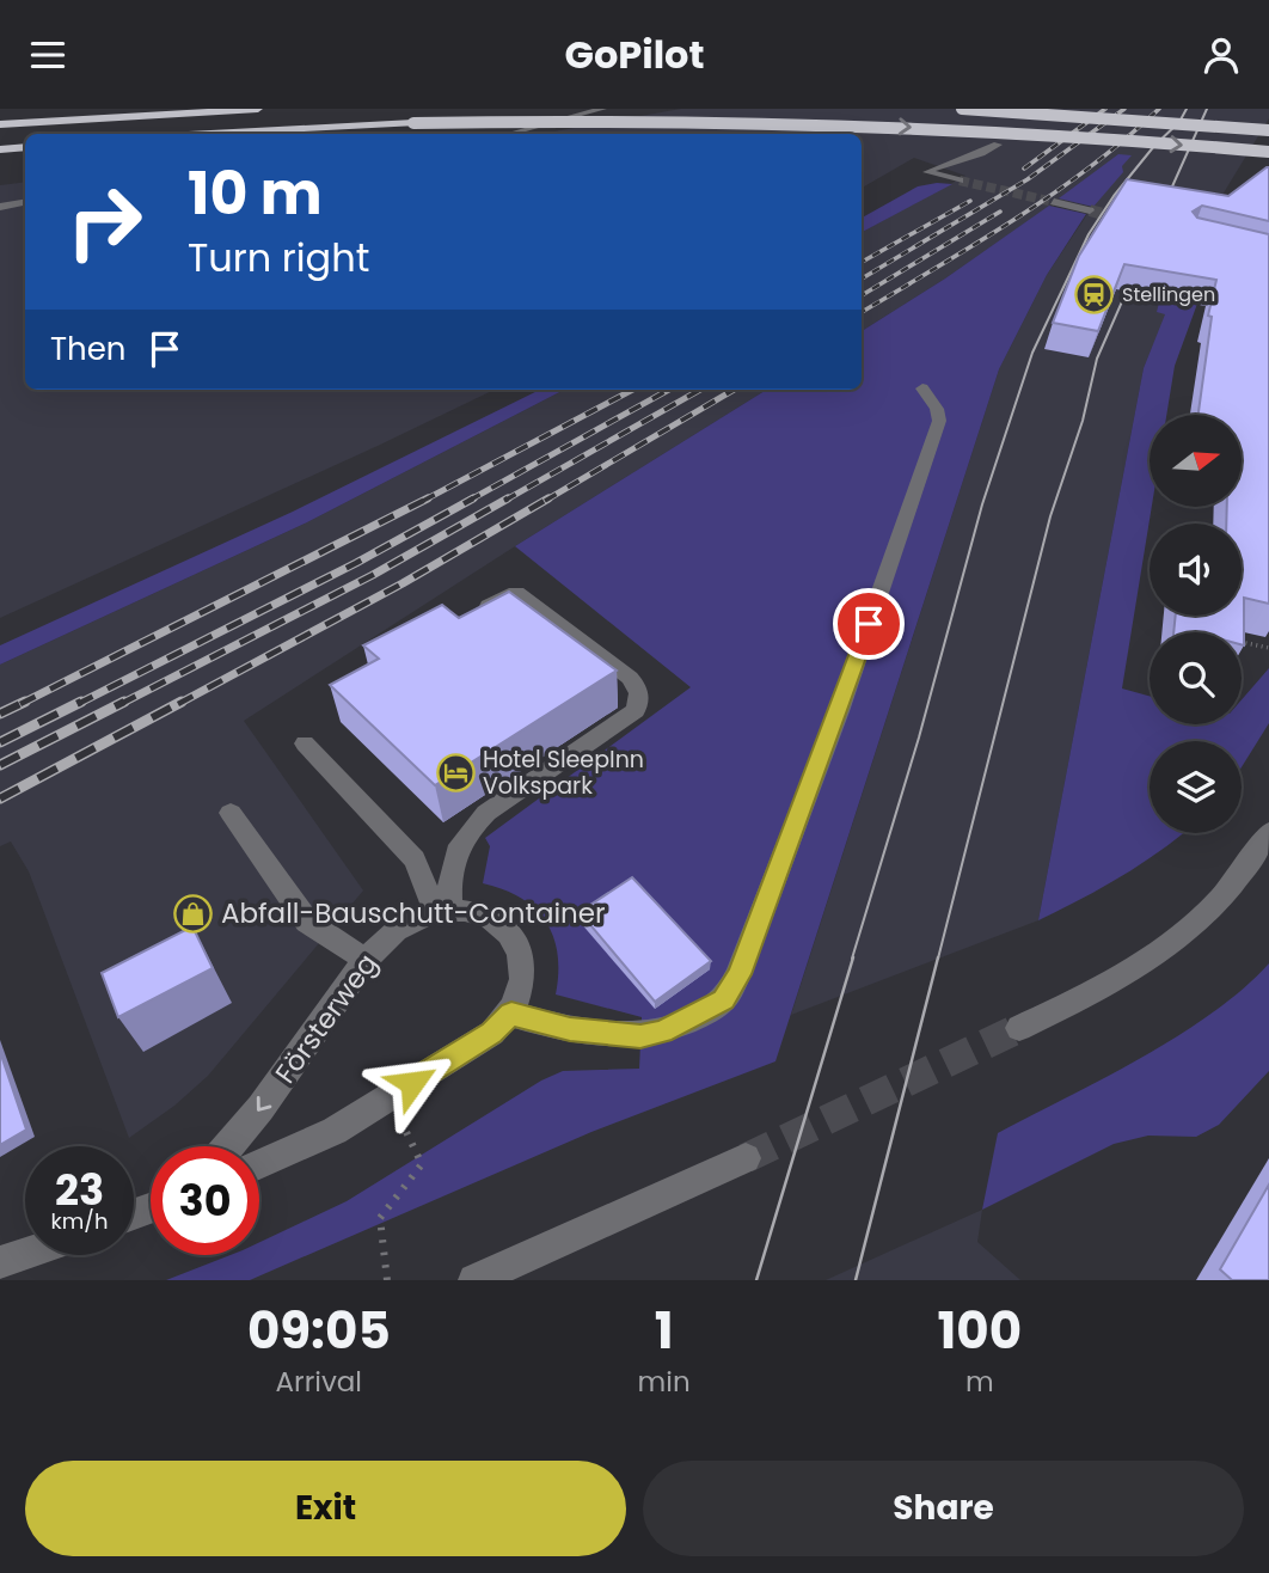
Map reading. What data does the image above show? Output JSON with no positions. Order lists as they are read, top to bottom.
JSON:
{
  "streets": {
    "street": ["Försterweg"]
  },
  "places": {
    "station": ["Stellingen"],
    "hotel": ["Hotel SleepInn Volkspark"],
    "shop": ["Abfall-Bauschutt-Container"]
  },
  "north": "right",
  "page": {
    "header": "GoPilot",
    "turn": ["10 m", "Turn right"],
    "then": "Then",
    "speed": "23 km/h",
    "limit": "30",
    "eta": [
      "09:05",
      "Arrival",
      "1",
      "min",
      "100",
      "m"
    ],
    "buttons": ["Exit", "Share"]
  }
}
